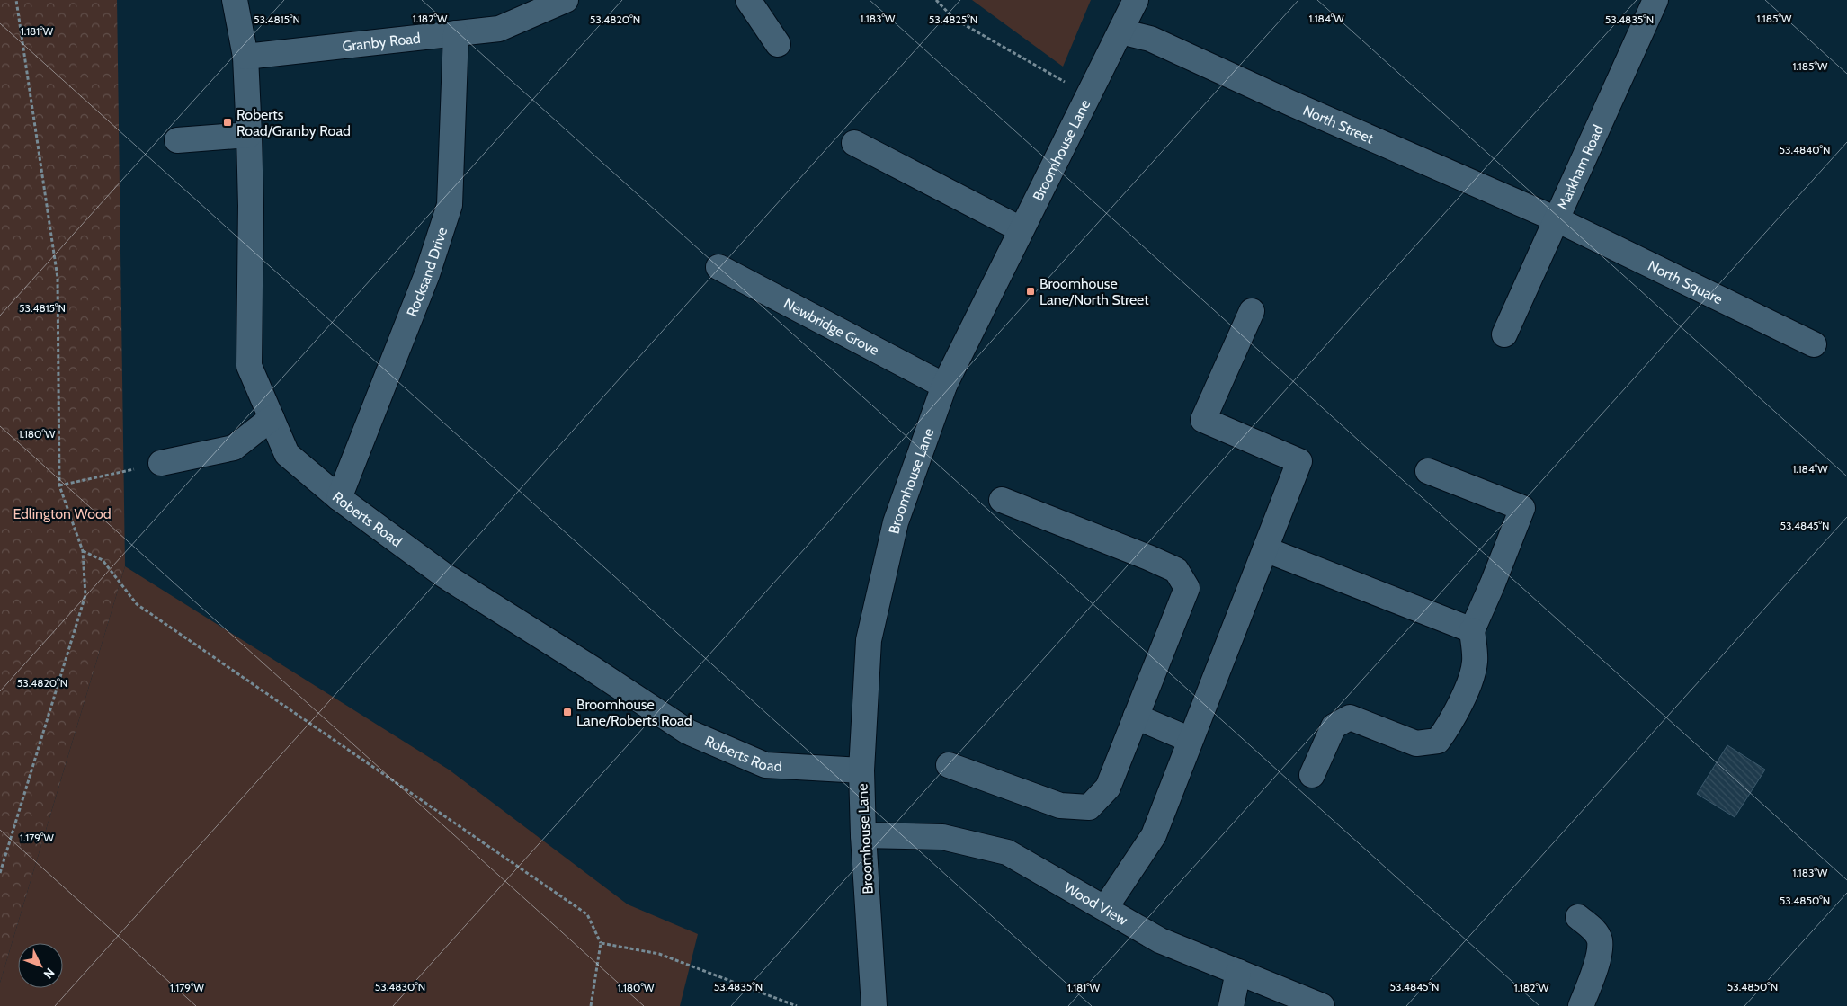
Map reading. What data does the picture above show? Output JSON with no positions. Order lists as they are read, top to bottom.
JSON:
{
  "streets": {
    "street": [
      "Granby Road",
      "North Street",
      "Broomhouse Lane",
      "Markham Road",
      "Rocksand Drive",
      "North Square",
      "Newbridge Grove",
      "Roberts Road",
      "Wood View"
    ]
  },
  "crossings": [
    ["Granby Road", "Rocksand Drive"],
    ["Granby Road", "Roberts Road"],
    ["North Street", "Broomhouse Lane"],
    ["North Street", "Markham Road"],
    ["North Street", "North Square"],
    ["Broomhouse Lane", "Newbridge Grove"],
    ["Broomhouse Lane", "Roberts Road"],
    ["Broomhouse Lane", "Wood View"],
    ["Markham Road", "North Square"],
    ["Rocksand Drive", "Roberts Road"]
  ],
  "parks": ["Edlington Wood"],
  "places": {
    "transit": ["Roberts Road/Granby Road", "Broomhouse Lane/North Street", "Broomhouse Lane/Roberts Road"]
  },
  "north": "bottom right",
  "coordinates": [
    "1.185°W",
    "1.183°W",
    "1.182°W",
    "1.184°W",
    "53.4815°N",
    "53.4820°N",
    "53.4825°N",
    "53.4835°N",
    "1.181°W",
    "53.4840°N",
    "1.180°W",
    "53.4845°N",
    "1.179°W",
    "53.4850°N",
    "53.4830°N"
  ]
}
